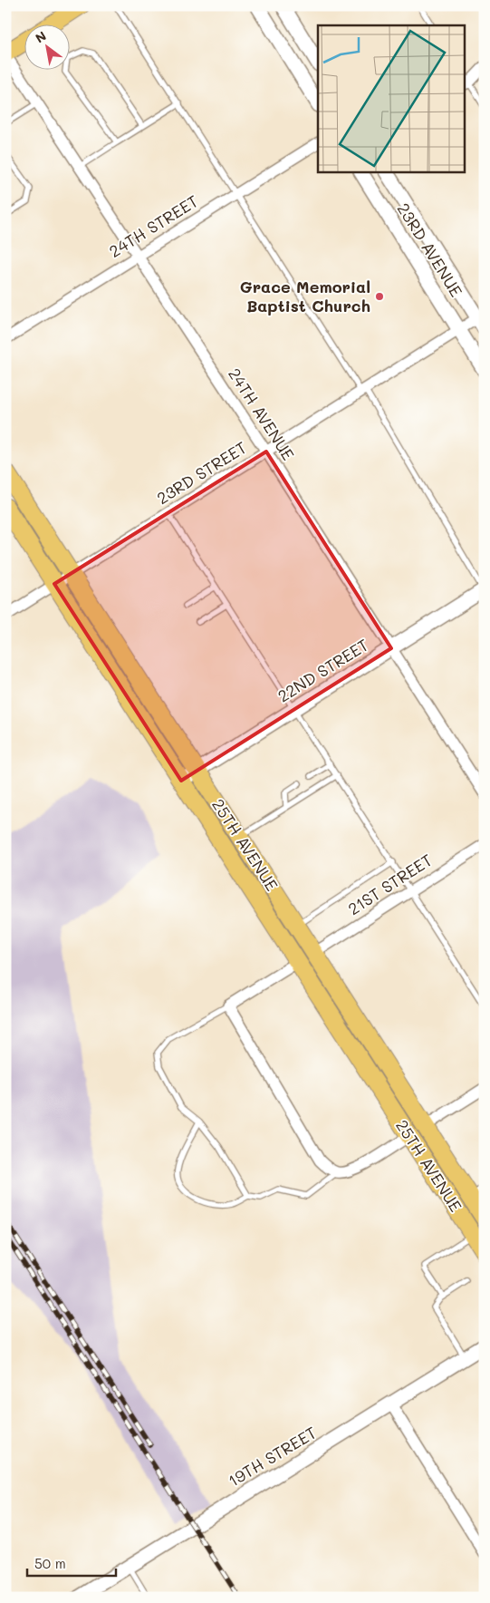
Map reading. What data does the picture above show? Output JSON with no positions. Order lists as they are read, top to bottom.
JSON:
{
  "streets": {
    "main road": ["25TH AVENUE"],
    "street": [
      "24TH STREET",
      "23RD AVENUE",
      "24TH AVENUE",
      "23RD STREET",
      "22ND STREET",
      "21ST STREET",
      "19TH STREET"
    ]
  },
  "crossings": [
    ["24TH STREET", "24TH AVENUE"],
    ["23RD AVENUE", "23RD STREET"],
    ["24TH AVENUE", "23RD STREET"],
    ["24TH AVENUE", "22ND STREET"],
    ["23RD STREET", "25TH AVENUE"],
    ["22ND STREET", "25TH AVENUE"],
    ["25TH AVENUE", "21ST STREET"]
  ],
  "places": ["Grace Memorial Baptist Church"],
  "scale_bar": "50 m",
  "north": "top left"
}
